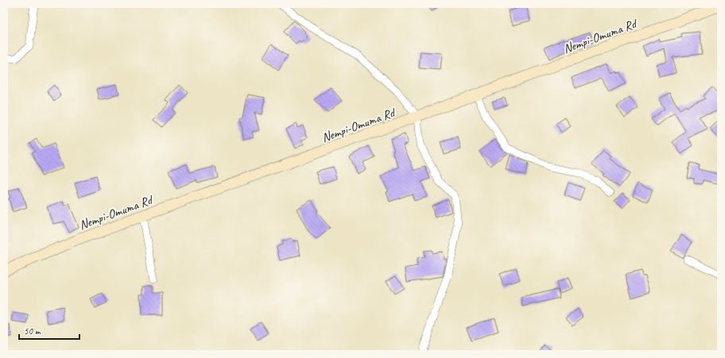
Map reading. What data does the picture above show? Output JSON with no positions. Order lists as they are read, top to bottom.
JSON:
{
  "streets": {
    "street": ["Nempi-Omuma Rd"]
  },
  "scale_bar": "50 m"
}
